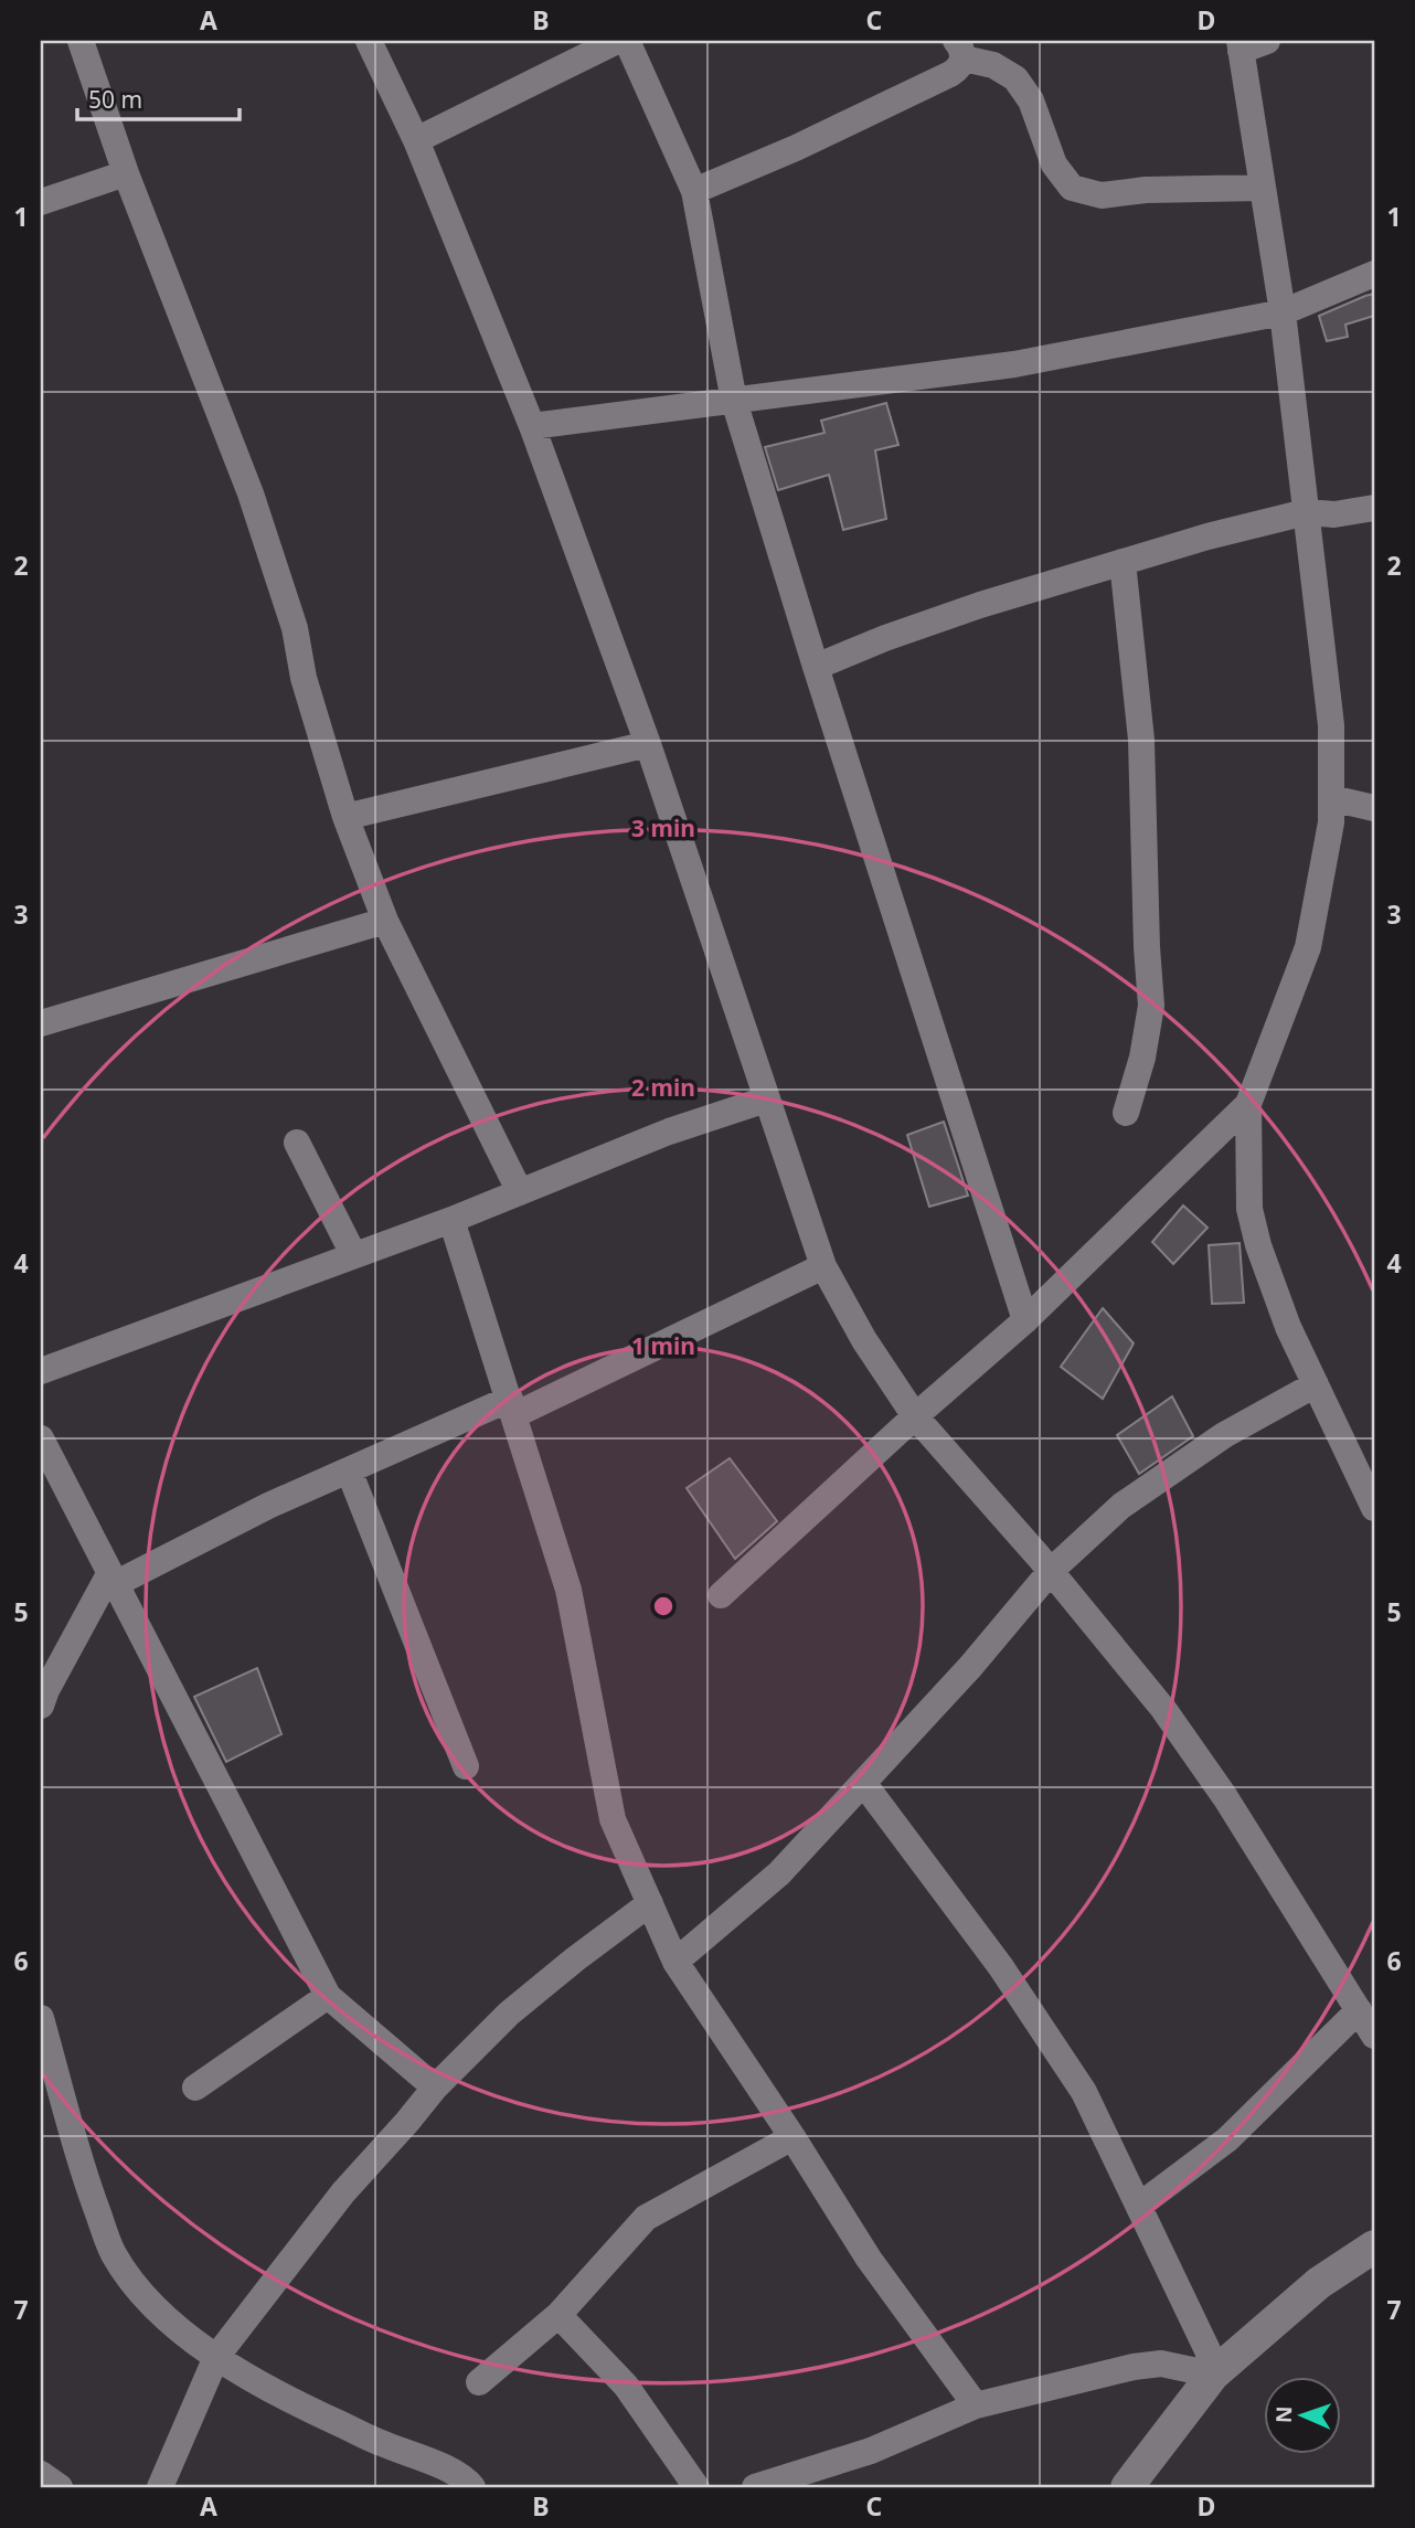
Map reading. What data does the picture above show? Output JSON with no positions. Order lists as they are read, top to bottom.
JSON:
{
  "scale_bar": "50 m",
  "north": "left",
  "grid": {
    "columns": [
      "A",
      "B",
      "C",
      "D"
    ],
    "rows": [
      "1",
      "2",
      "3",
      "4",
      "5",
      "6",
      "7"
    ]
  },
  "rings": ["3 min", "2 min", "1 min"]
}
